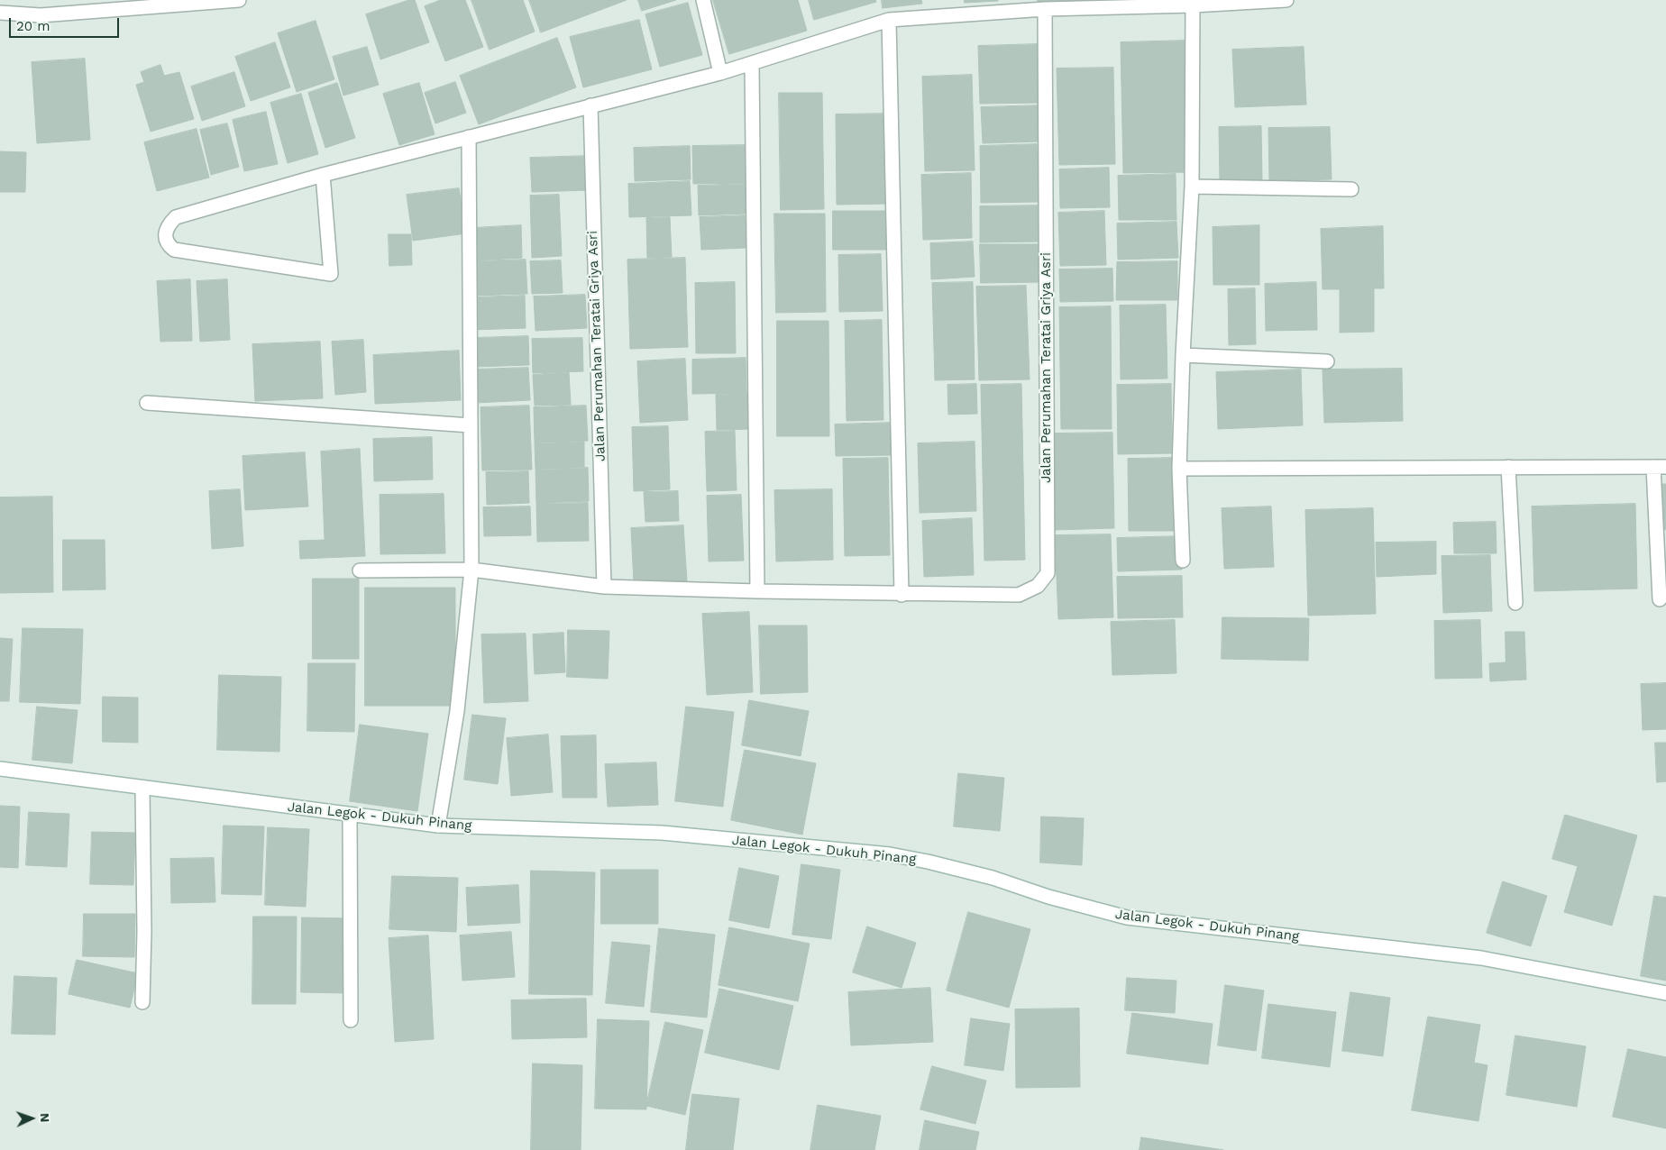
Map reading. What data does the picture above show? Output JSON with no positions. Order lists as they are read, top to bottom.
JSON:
{
  "streets": {
    "street": ["Jalan Perumahan Teratai Griya Asri", "Jalan Legok - Dukuh Pinang"]
  },
  "scale_bar": "20 m",
  "north": "right"
}
